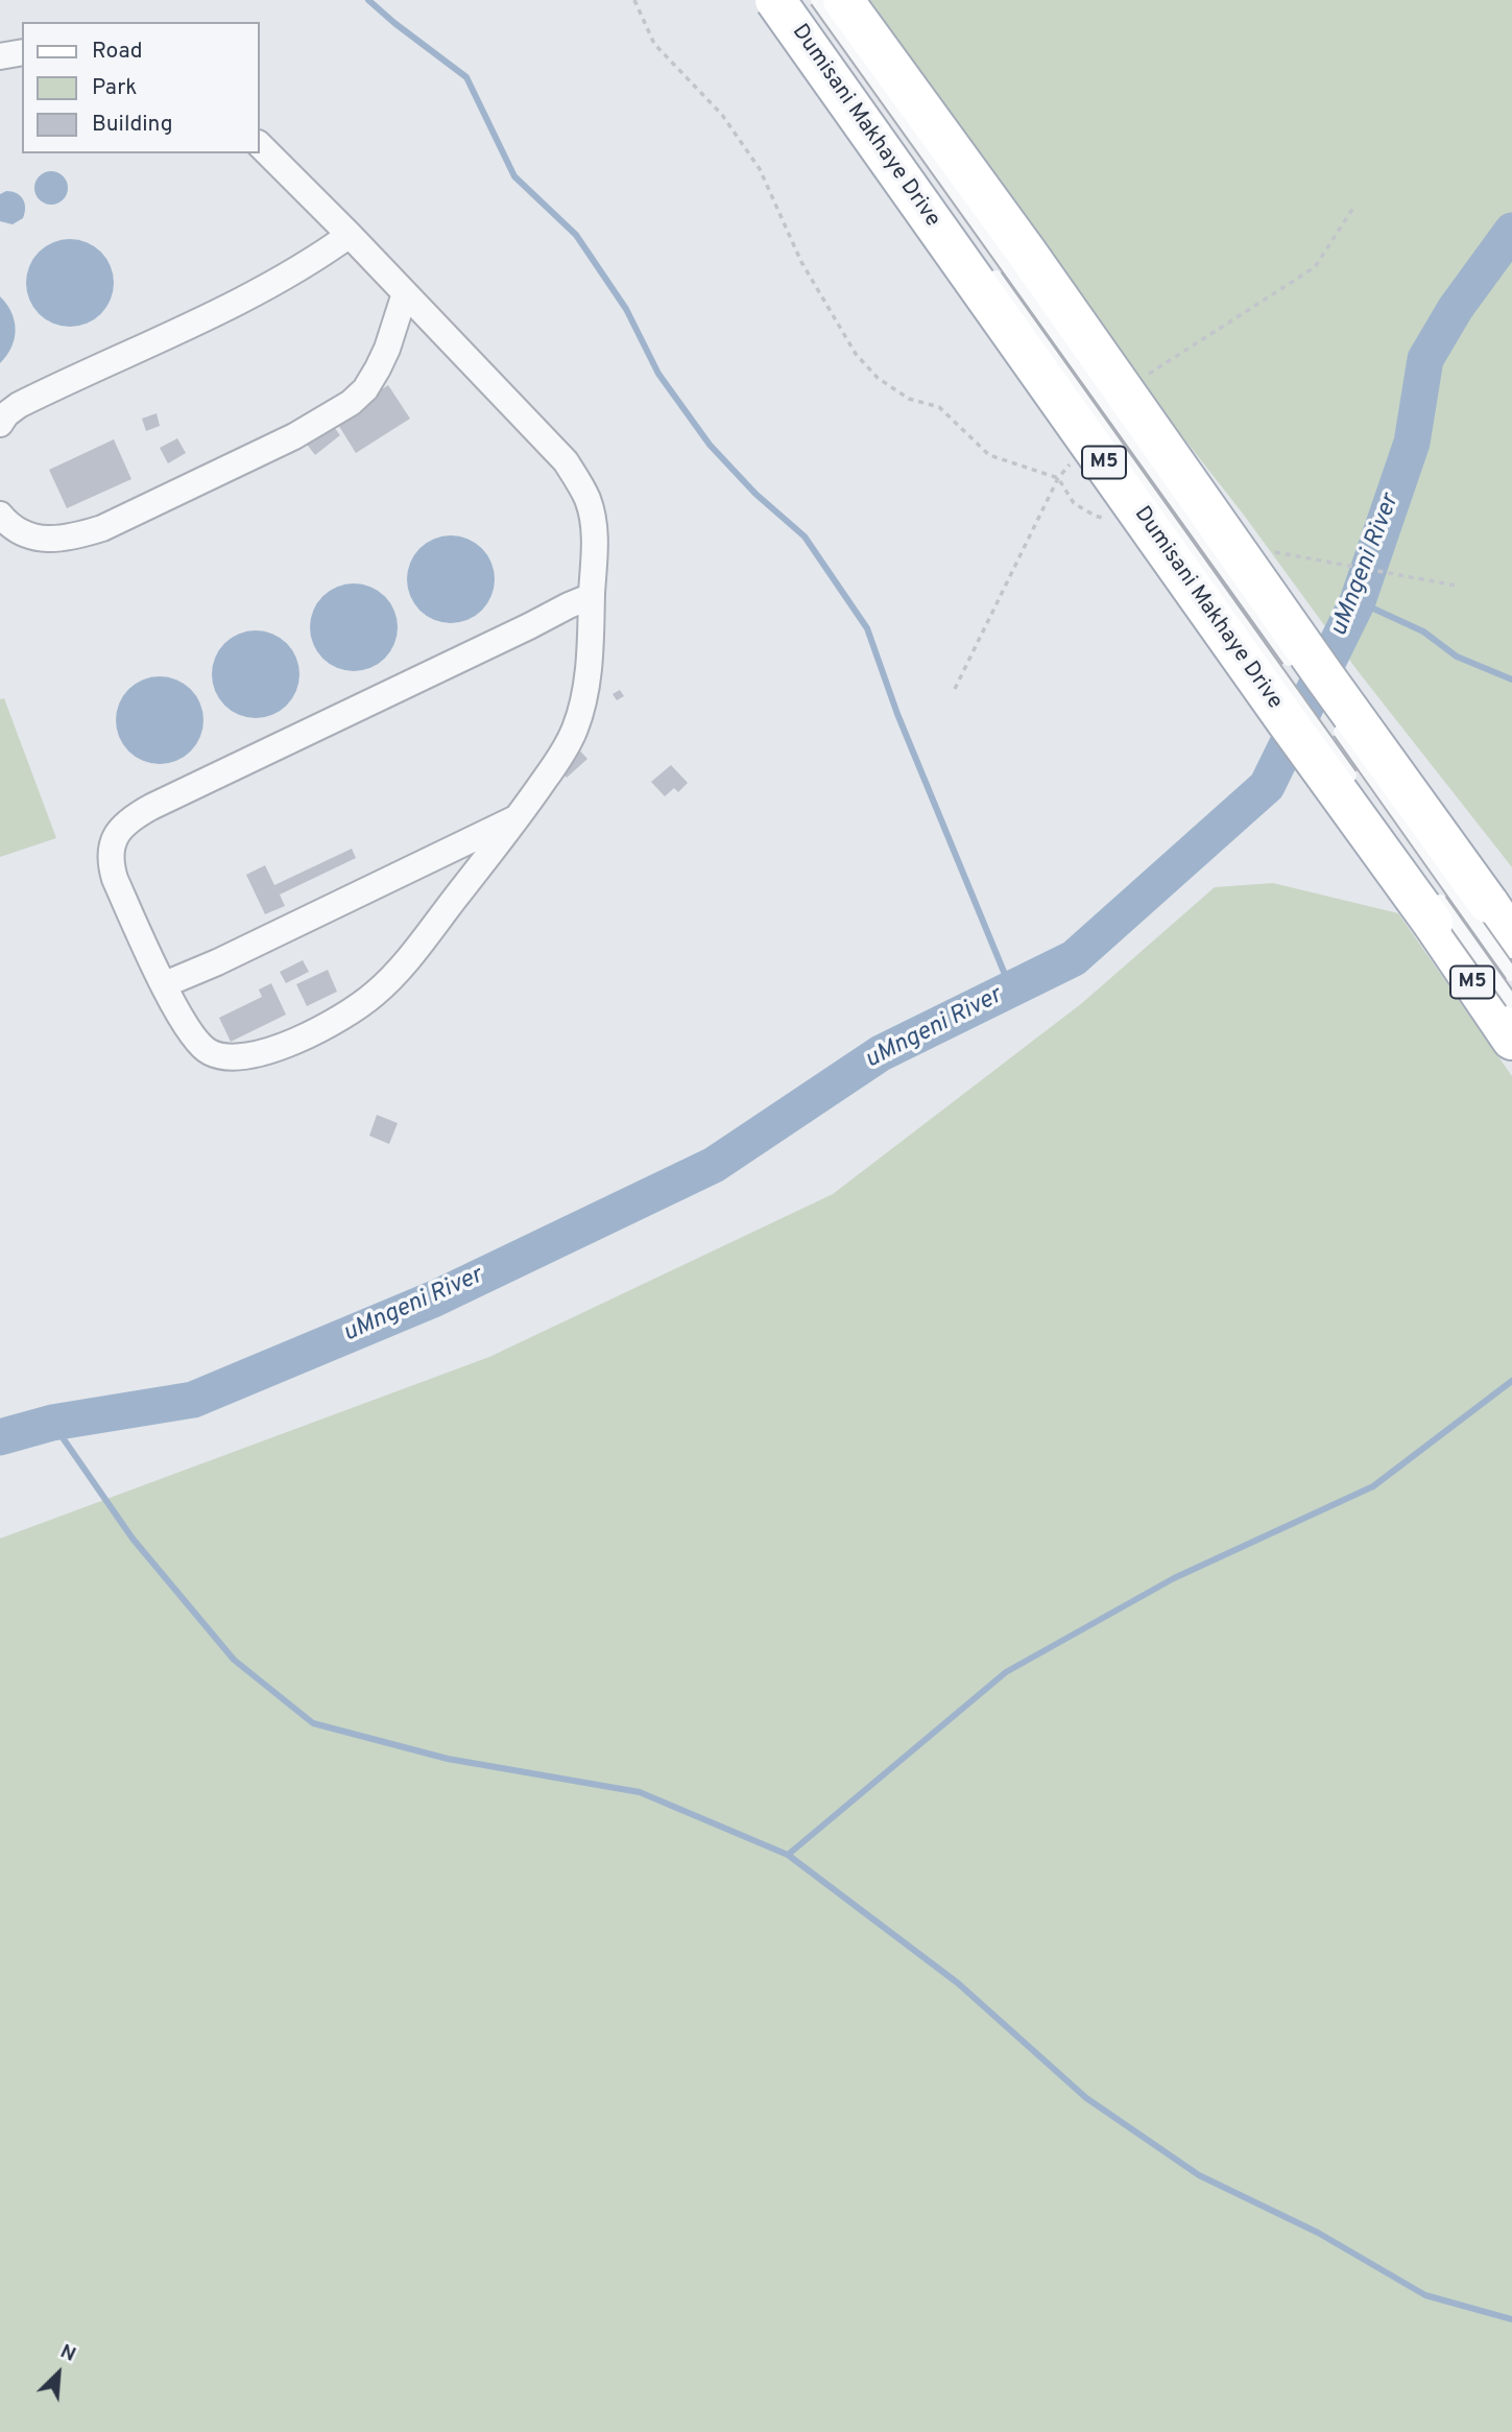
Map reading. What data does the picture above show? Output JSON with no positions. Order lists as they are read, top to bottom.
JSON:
{
  "streets": {
    "main road": ["Dumisani Makhaye Drive", "M5"]
  },
  "water": ["uMngeni River"],
  "legend": ["Road", "Park", "Building"],
  "north": "top right"
}
